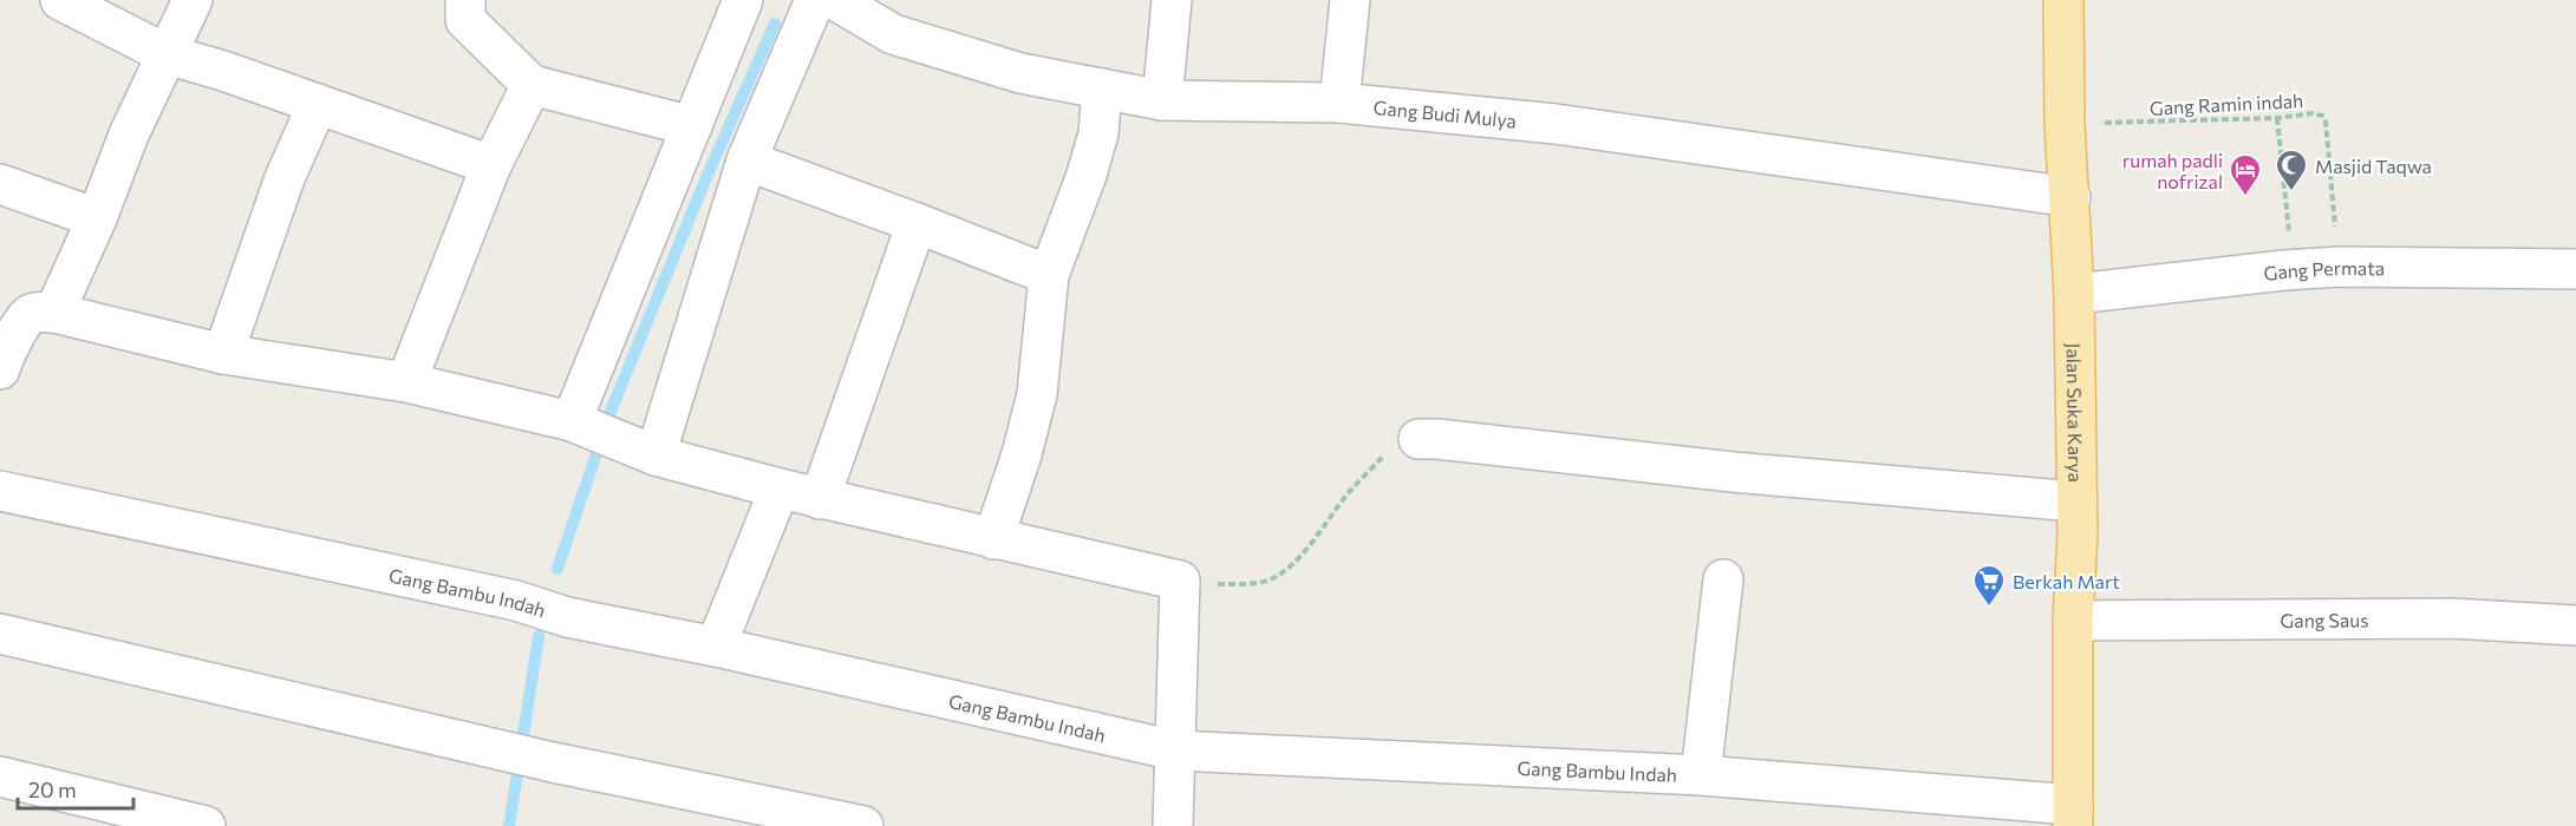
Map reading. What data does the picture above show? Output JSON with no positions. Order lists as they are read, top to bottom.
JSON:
{
  "streets": {
    "main road": ["Jalan Suka Karya"],
    "street": [
      "Gang Budi Mulya",
      "Gang Permata",
      "Gang Bambu Indah",
      "Gang Saus"
    ],
    "path": ["Gang Ramin indah"]
  },
  "crossings": [
    ["Gang Ramin indah", "Gang Permata"],
    ["Gang Ramin indah", "Jalan Suka Karya"],
    ["Gang Budi Mulya", "Jalan Suka Karya"],
    ["Gang Permata", "Jalan Suka Karya"],
    ["Jalan Suka Karya", "Gang Bambu Indah"],
    ["Jalan Suka Karya", "Gang Saus"]
  ],
  "places": {
    "mosque": ["Masjid Taqwa"],
    "hotel": ["rumah padli nofrizal"],
    "supermarket": ["Berkah Mart"]
  },
  "scale_bar": "20 m"
}
